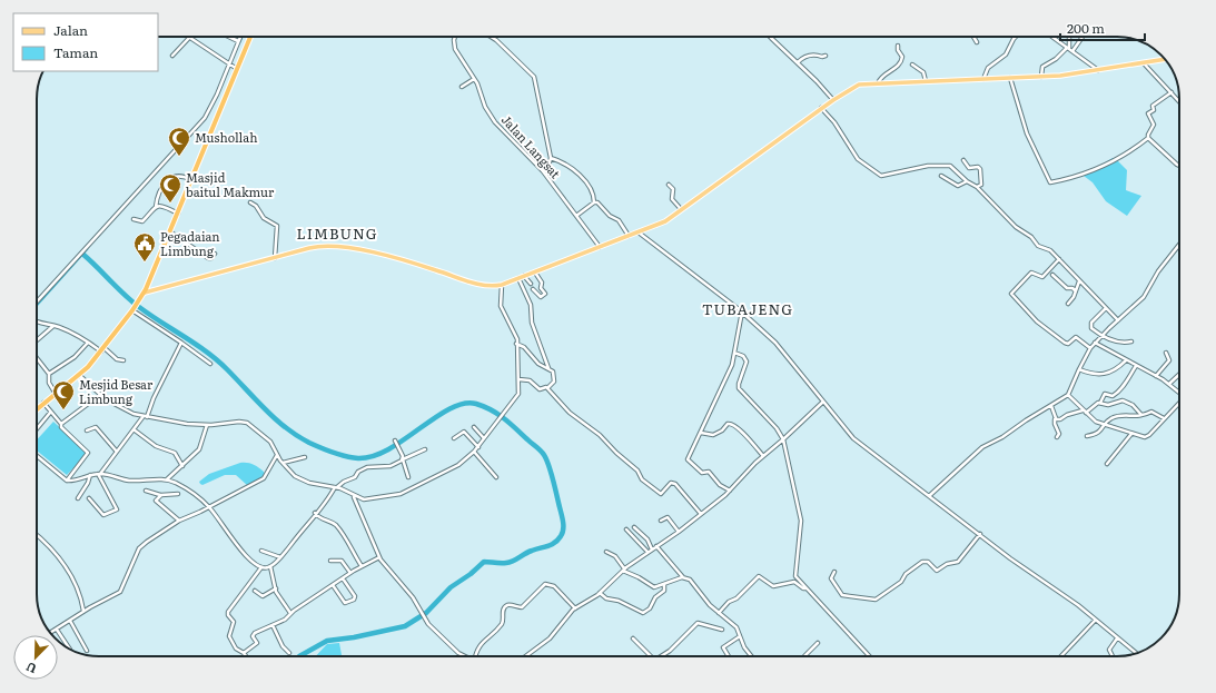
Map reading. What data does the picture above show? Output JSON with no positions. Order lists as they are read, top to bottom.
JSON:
{
  "streets": {
    "street": ["Jalan Langsat"]
  },
  "districts": ["LIMBUNG", "TUBAJENG"],
  "places": {
    "mosque": ["Mushollah", "Masjid baitul Makmur", "Mesjid Besar Limbung"],
    "public building": ["Pegadaian Limbung"]
  },
  "legend": ["Jalan", "Taman"],
  "scale_bar": "200 m",
  "north": "bottom left"
}
